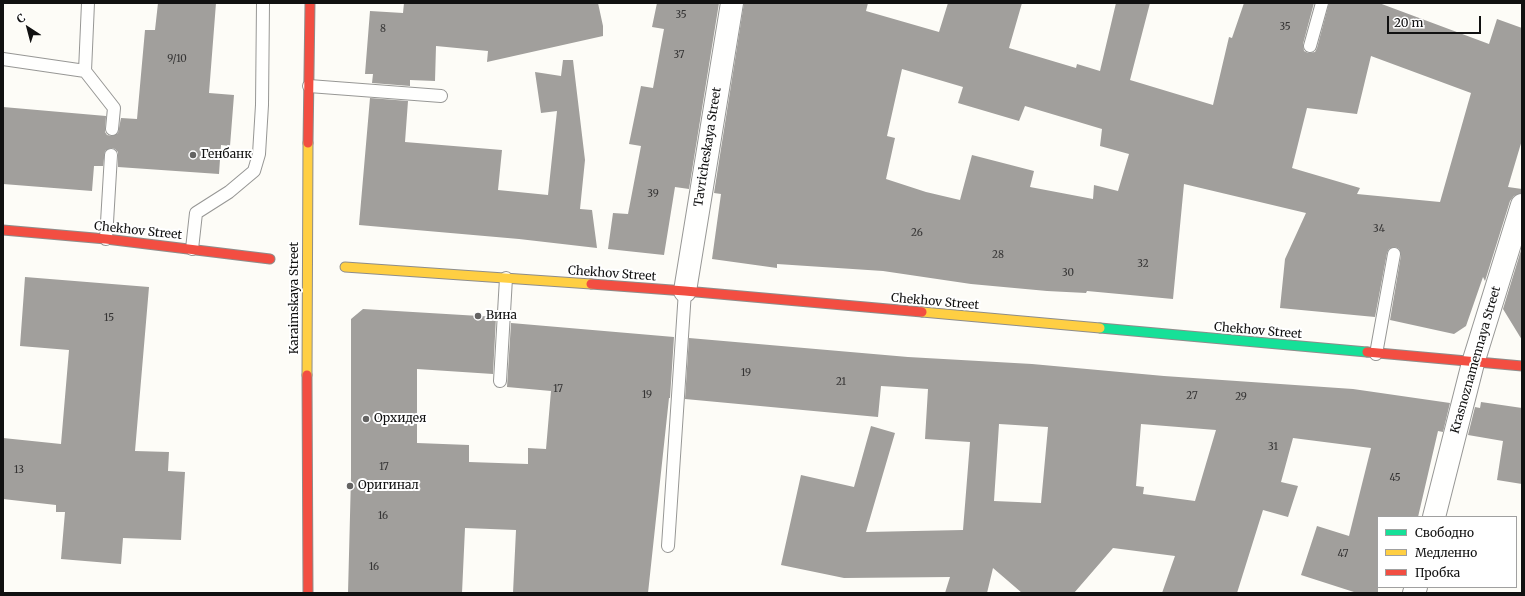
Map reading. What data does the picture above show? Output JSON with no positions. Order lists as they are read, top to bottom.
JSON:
{
  "streets": {
    "main road": ["Chekhov Street", "Karaimskaya Street"],
    "street": ["Tavricheskaya Street", "Krasnoznamennaya Street"]
  },
  "crossings": [
    ["Tavricheskaya Street", "Chekhov Street"],
    ["Chekhov Street", "Krasnoznamennaya Street"]
  ],
  "places": [
    "Генбанк",
    "Вина",
    "Орхидея",
    "Оригинал"
  ],
  "house_numbers": [
    "35",
    "35",
    "8",
    "37",
    "9/10",
    "39",
    "34",
    "26",
    "28",
    "32",
    "30",
    "15",
    "19",
    "21",
    "17",
    "19",
    "27",
    "29",
    "31",
    "17",
    "13",
    "45",
    "16",
    "47",
    "16"
  ],
  "legend": ["Свободно", "Медленно", "Пробка"],
  "scale_bar": "20 m",
  "north": "top left"
}
